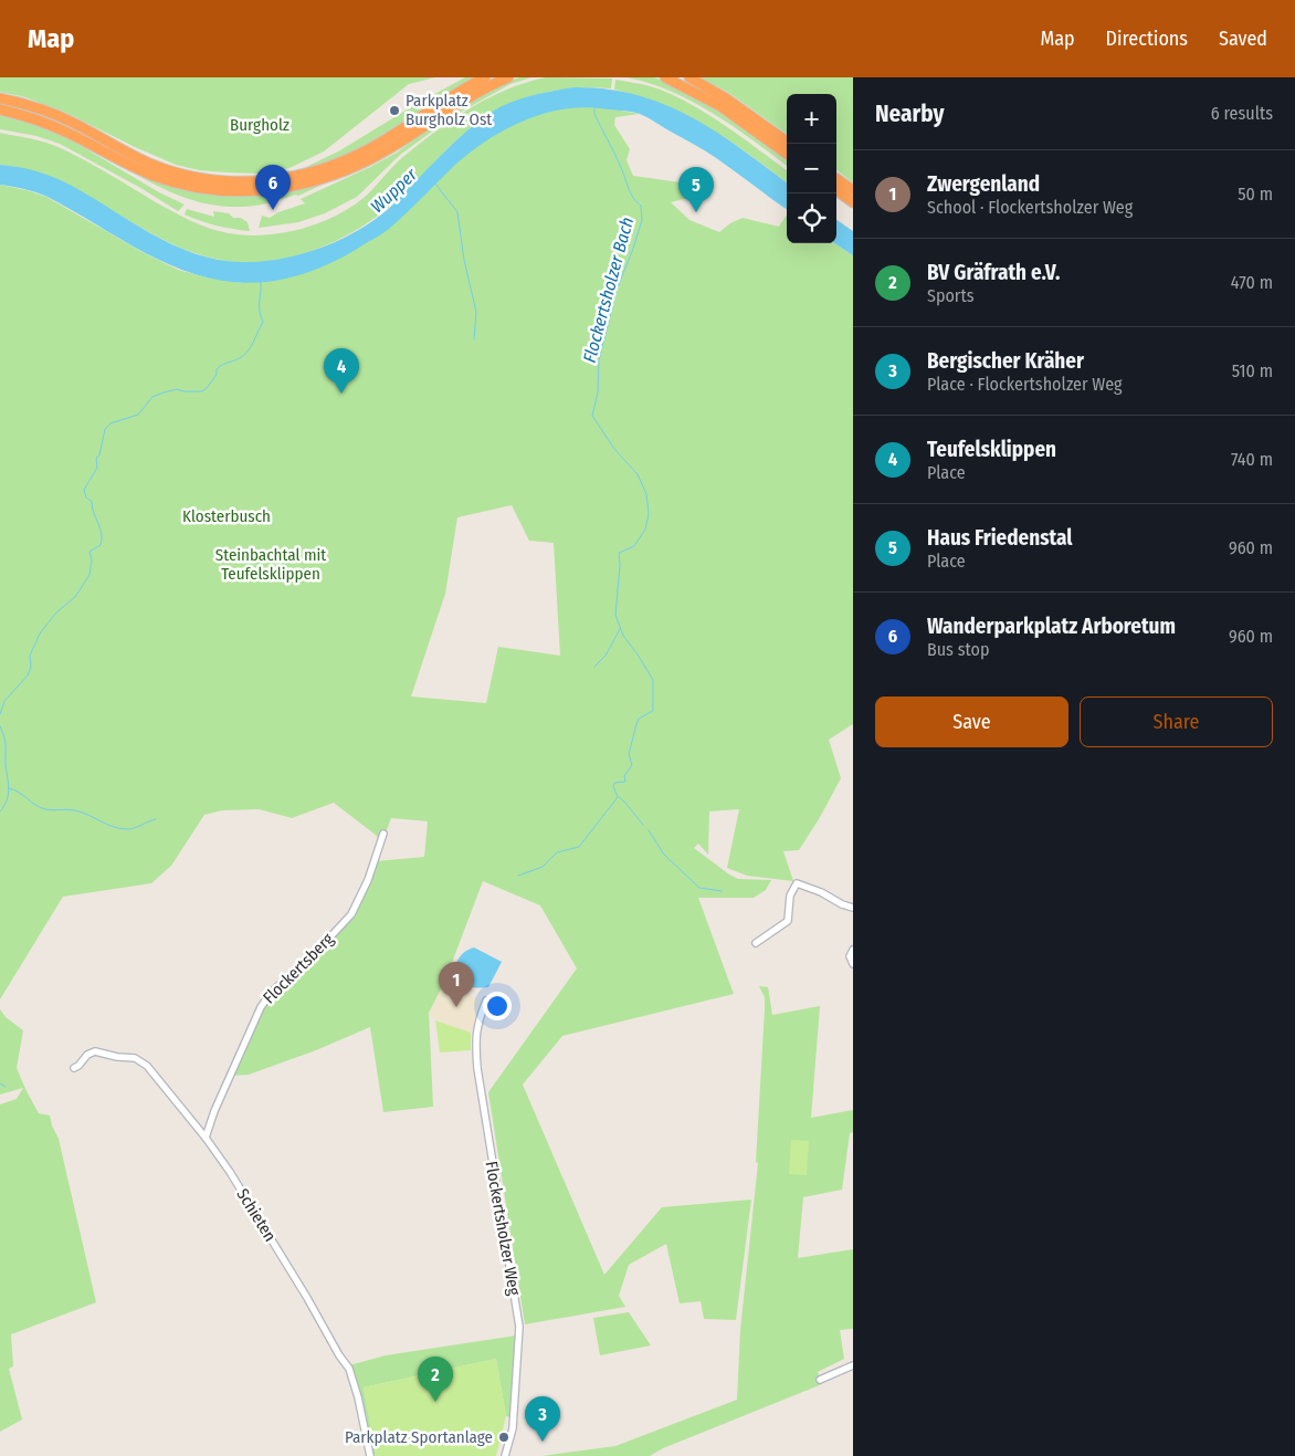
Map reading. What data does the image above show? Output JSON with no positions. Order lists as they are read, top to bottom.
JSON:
{
  "streets": {
    "street": ["Flockertsberg", "Schieten", "Flockertsholzer Weg"]
  },
  "crossings": [
    ["Flockertsberg", "Schieten"]
  ],
  "water": ["Wupper", "Flockertsholzer Bach"],
  "parks": ["Burgholz", "Klosterbusch", "Steinbachtal mit Teufelsklippen"],
  "places": ["Parkplatz Burgholz Ost", "Parkplatz Sportanlage"],
  "page": {
    "header": "Map",
    "nav": ["Map", "Directions", "Saved"],
    "heading": ["Nearby", "6 results"],
    "map_buttons": ["+", "−"],
    "list": [
      {
        "mark": "1",
        "name": "Zwergenland",
        "note": "School · Flockertsholzer Weg",
        "value": "50 m"
      },
      {
        "mark": "2",
        "name": "BV Gräfrath e.V.",
        "note": "Sports",
        "value": "470 m"
      },
      {
        "mark": "3",
        "name": "Bergischer Kräher",
        "note": "Place · Flockertsholzer Weg",
        "value": "510 m"
      },
      {
        "mark": "4",
        "name": "Teufelsklippen",
        "note": "Place",
        "value": "740 m"
      },
      {
        "mark": "5",
        "name": "Haus Friedenstal",
        "note": "Place",
        "value": "960 m"
      },
      {
        "mark": "6",
        "name": "Wanderparkplatz Arboretum",
        "note": "Bus stop",
        "value": "960 m"
      }
    ],
    "pins": [
      "6",
      "5",
      "4",
      "1",
      "2",
      "3"
    ],
    "buttons": ["Save", "Share"]
  }
}
